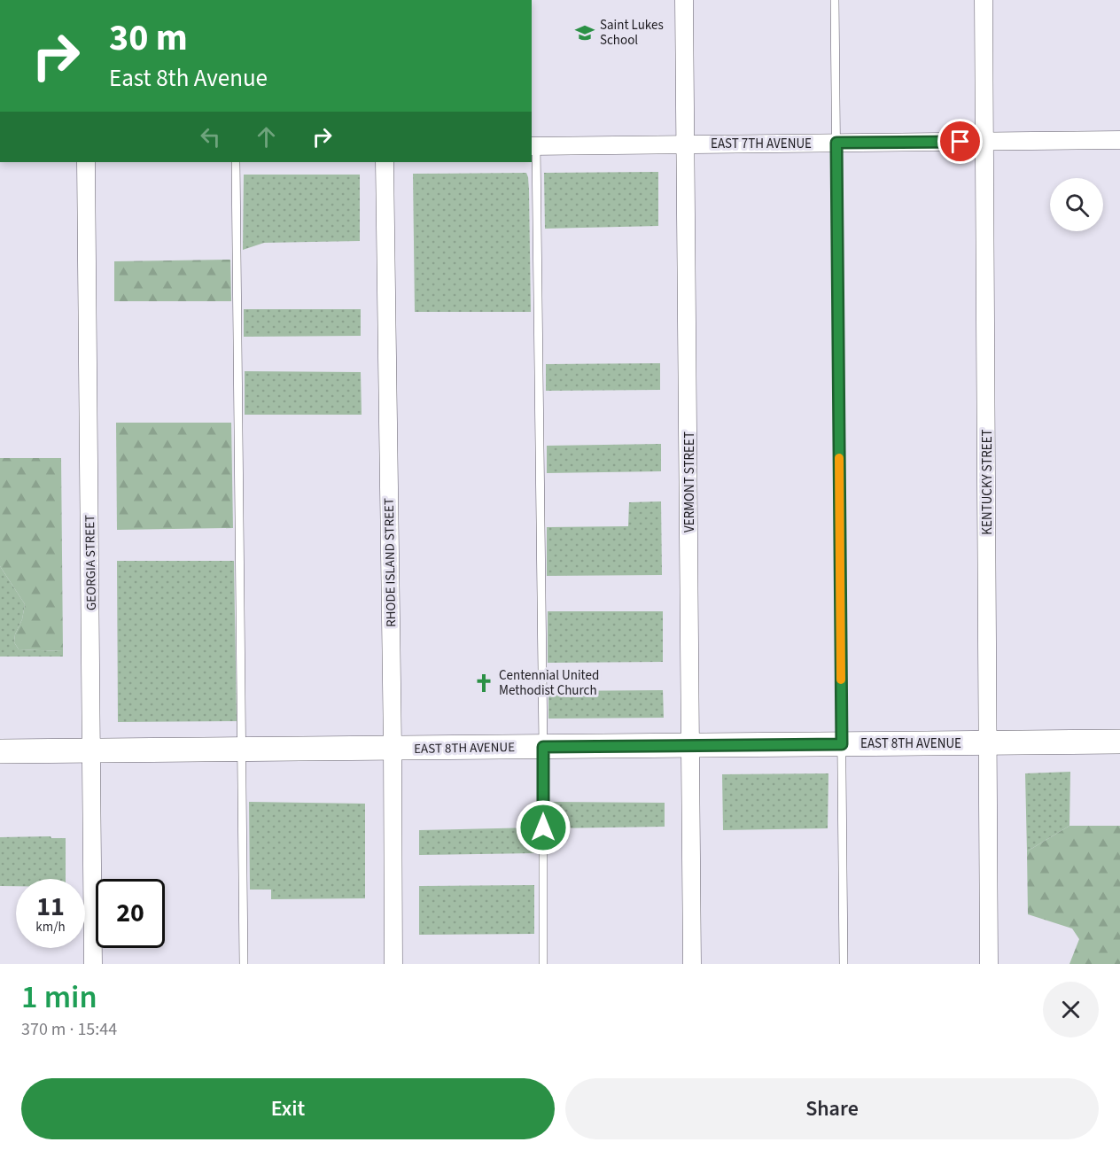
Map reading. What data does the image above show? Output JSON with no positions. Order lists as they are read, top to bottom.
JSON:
{
  "streets": {
    "street": [
      "EAST 7TH AVENUE",
      "VERMONT STREET",
      "KENTUCKY STREET",
      "GEORGIA STREET",
      "RHODE ISLAND STREET",
      "EAST 8TH AVENUE"
    ]
  },
  "crossings": [
    ["EAST 7TH AVENUE", "VERMONT STREET"],
    ["EAST 7TH AVENUE", "KENTUCKY STREET"],
    ["VERMONT STREET", "EAST 8TH AVENUE"],
    ["KENTUCKY STREET", "EAST 8TH AVENUE"],
    ["GEORGIA STREET", "EAST 8TH AVENUE"],
    ["RHODE ISLAND STREET", "EAST 8TH AVENUE"]
  ],
  "places": {
    "school or university": ["Saint Lukes School"],
    "church": ["Centennial United Methodist Church"]
  },
  "page": {
    "turn": ["30 m", "East 8th Avenue"],
    "speed": "11 km/h",
    "limit": "20",
    "heading": ["1 min", "370 m · 15:44"],
    "buttons": ["Exit", "Share"]
  }
}
